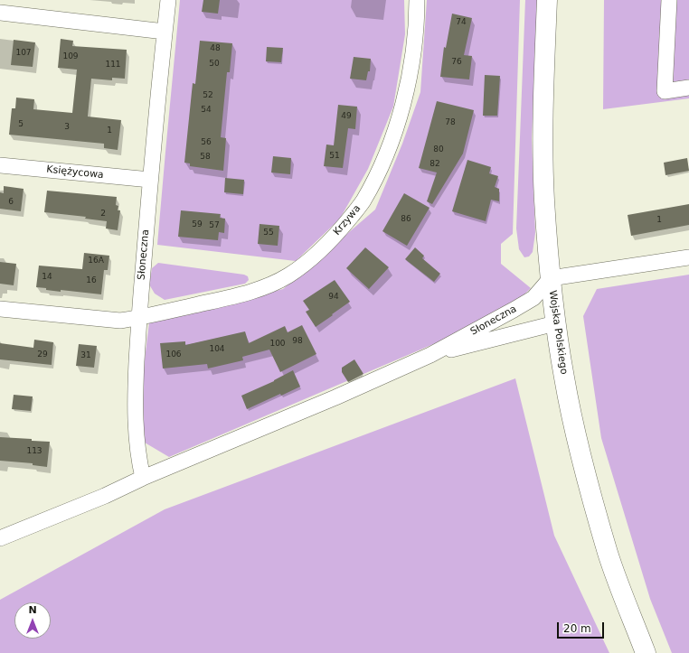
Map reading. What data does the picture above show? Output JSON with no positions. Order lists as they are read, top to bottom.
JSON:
{
  "streets": {
    "street": [
      "Księżycowa",
      "Krzywa",
      "Słoneczna",
      "Wojska Polskiego"
    ]
  },
  "crossings": [
    ["Księżycowa", "Słoneczna"],
    ["Krzywa", "Słoneczna"],
    ["Słoneczna", "Wojska Polskiego"]
  ],
  "house_numbers": [
    "74",
    "48",
    "107",
    "109",
    "76",
    "50",
    "111",
    "52",
    "54",
    "49",
    "78",
    "5",
    "3",
    "1",
    "56",
    "80",
    "51",
    "58",
    "82",
    "6",
    "2",
    "86",
    "1",
    "59",
    "57",
    "55",
    "16A",
    "14",
    "16",
    "94",
    "98",
    "100",
    "104",
    "29",
    "106",
    "31",
    "113"
  ],
  "scale_bar": "20 m",
  "north": "top"
}
